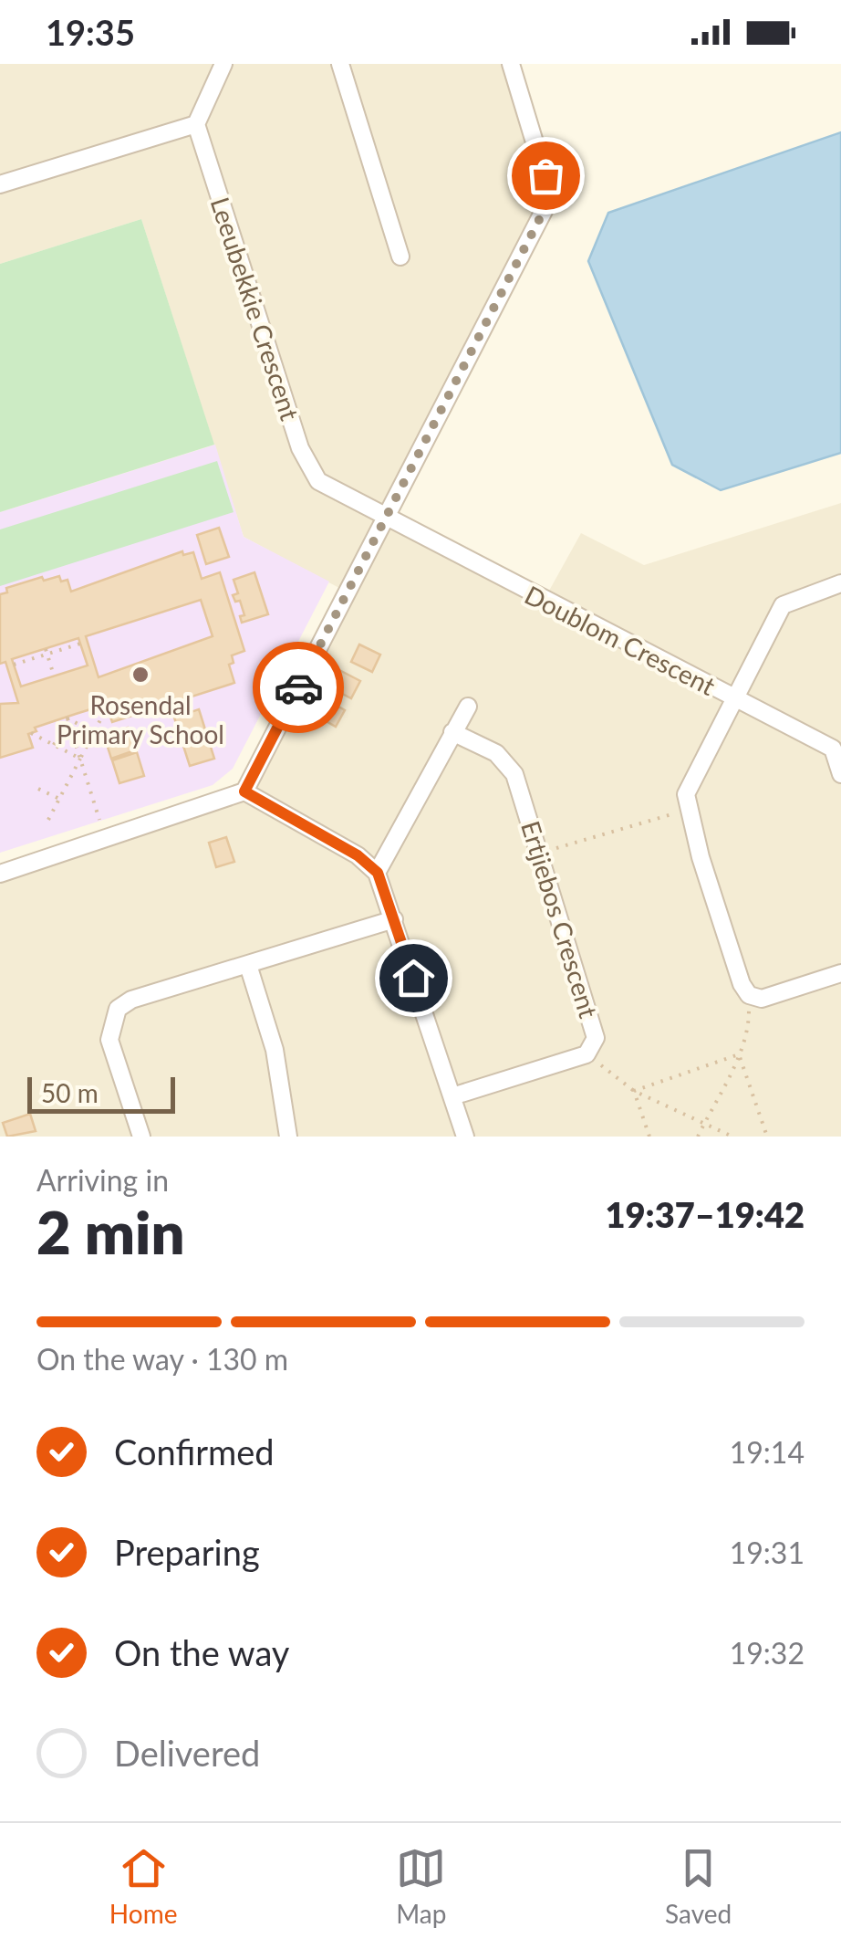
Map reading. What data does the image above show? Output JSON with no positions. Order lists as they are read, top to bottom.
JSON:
{
  "streets": {
    "street": ["Leeubekkie Crescent", "Doublom Crescent", "Ertjiebos Crescent"]
  },
  "crossings": [
    ["Leeubekkie Crescent", "Doublom Crescent"]
  ],
  "places": ["Rosendal Primary School"],
  "scale_bar": "50 m",
  "page": {
    "status": "19:35",
    "scale": "50 m",
    "heading": ["2 min", "Arriving in", "19:37–19:42"],
    "bar": "On the way · 130 m",
    "list": [
      ["Confirmed", "19:14"],
      ["Preparing", "19:31"],
      ["On the way", "19:32"],
      "Delivered"
    ],
    "tabs": ["Home", "Map", "Saved"]
  }
}
